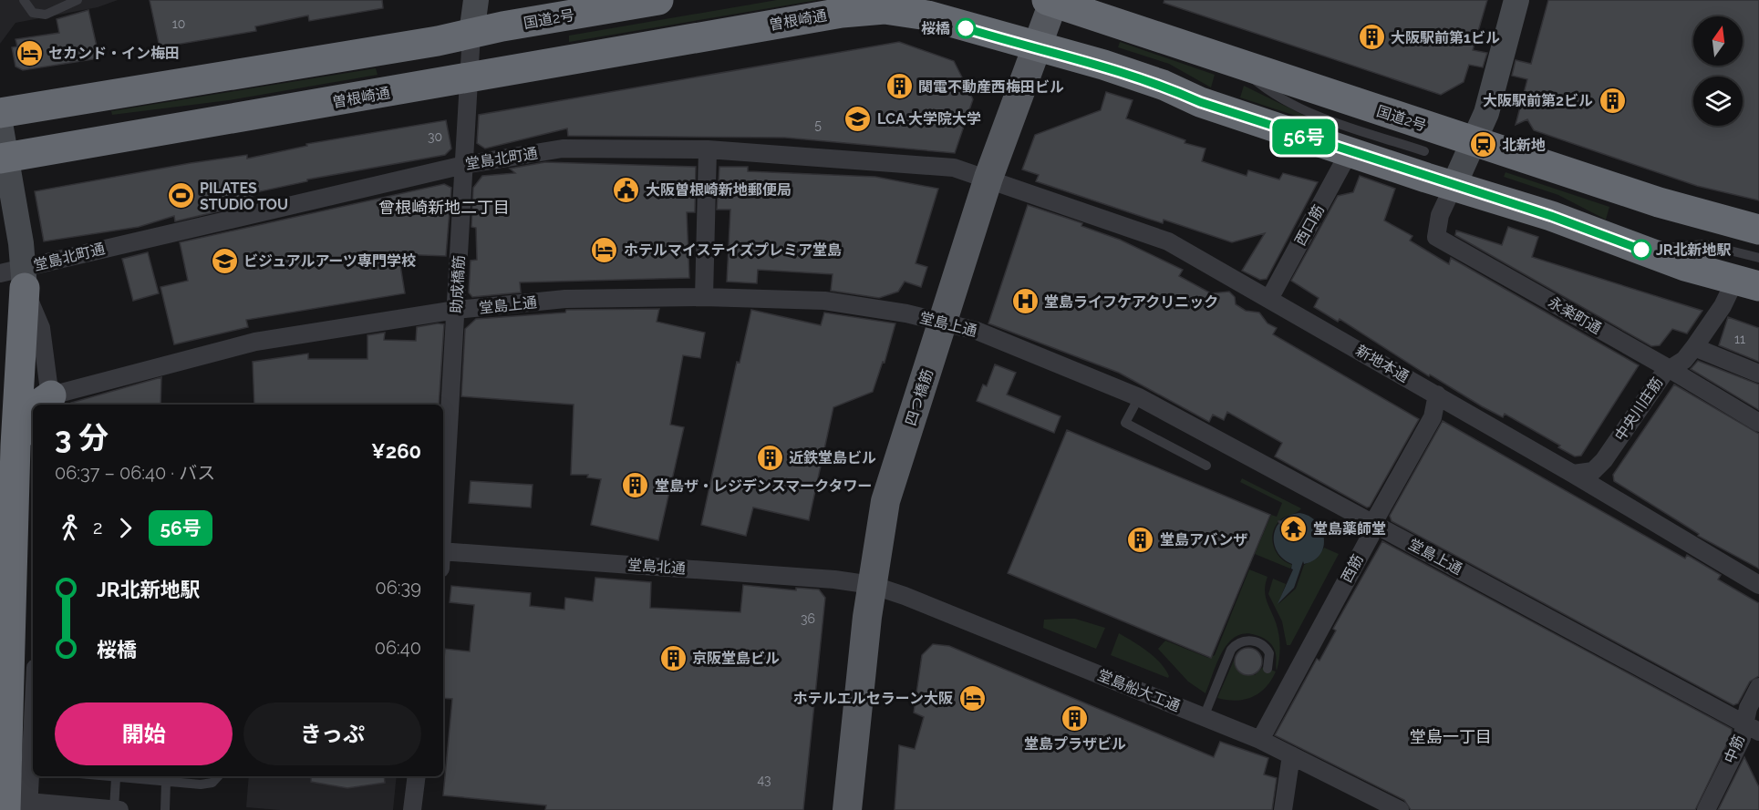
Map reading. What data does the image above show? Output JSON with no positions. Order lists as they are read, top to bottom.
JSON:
{
  "streets": {
    "highway": ["国道2号", "曽根崎通"],
    "main road": ["四つ橋筋"],
    "street": [
      "堂島北町通",
      "西口筋",
      "助成橋筋",
      "堂島上通",
      "永楽町通",
      "新地本通",
      "中央川庄筋",
      "堂島北通",
      "西筋",
      "堂島船大工通",
      "中筋"
    ]
  },
  "crossings": [
    ["国道2号", "助成橋筋"],
    ["国道2号", "四つ橋筋"],
    ["曽根崎通", "西口筋"],
    ["曽根崎通", "助成橋筋"],
    ["曽根崎通", "永楽町通"],
    ["曽根崎通", "四つ橋筋"],
    ["曽根崎通", "中央川庄筋"],
    ["堂島北町通", "助成橋筋"],
    ["堂島北町通", "新地本通"],
    ["堂島北町通", "四つ橋筋"],
    ["西口筋", "新地本通"],
    ["助成橋筋", "堂島上通"],
    ["堂島上通", "四つ橋筋"],
    ["堂島上通", "西筋"],
    ["堂島上通", "中筋"],
    ["永楽町通", "中央川庄筋"],
    ["新地本通", "四つ橋筋"],
    ["新地本通", "中央川庄筋"],
    ["新地本通", "西筋"],
    ["四つ橋筋", "堂島北通"],
    ["四つ橋筋", "堂島船大工通"],
    ["堂島北通", "堂島船大工通"],
    ["西筋", "堂島船大工通"]
  ],
  "districts": ["曾根崎新地二丁目", "堂島一丁目"],
  "places": {
    "other": ["桜橋", "JR北新地駅"],
    "building": [
      "大阪駅前第1ビル",
      "関電不動産西梅田ビル",
      "大阪駅前第2ビル",
      "近鉄堂島ビル",
      "堂島ザ・レジデンスマークタワー",
      "堂島アバンザ",
      "京阪堂島ビル",
      "堂島プラザビル"
    ],
    "hotel": ["セカンド・イン梅田", "ホテルマイステイズプレミア堂島", "ホテルエルセラーン大阪"],
    "school or university": ["LCA 大学院大学", "ビジュアルアーツ専門学校"],
    "station": ["北新地"],
    "public building": ["大阪曽根崎新地郵便局"],
    "sports": ["PILATES STUDIO TOU"],
    "hospital": ["堂島ライフケアクリニック"],
    "temple": ["堂島薬師堂"]
  },
  "lines": ["bus line 56号"],
  "house_numbers": [
    "10",
    "5",
    "30",
    "11",
    "36",
    "43"
  ],
  "north": "top",
  "page": {
    "on_map": "56号",
    "heading": ["3 分", "06:37 – 06:40 · バス", "¥260"],
    "legs": ["2", "56号"],
    "list": [
      {
        "name": "JR北新地駅",
        "value": "06:39"
      },
      {
        "name": "桜橋",
        "value": "06:40"
      }
    ],
    "buttons": ["開始", "きっぷ"]
  }
}
